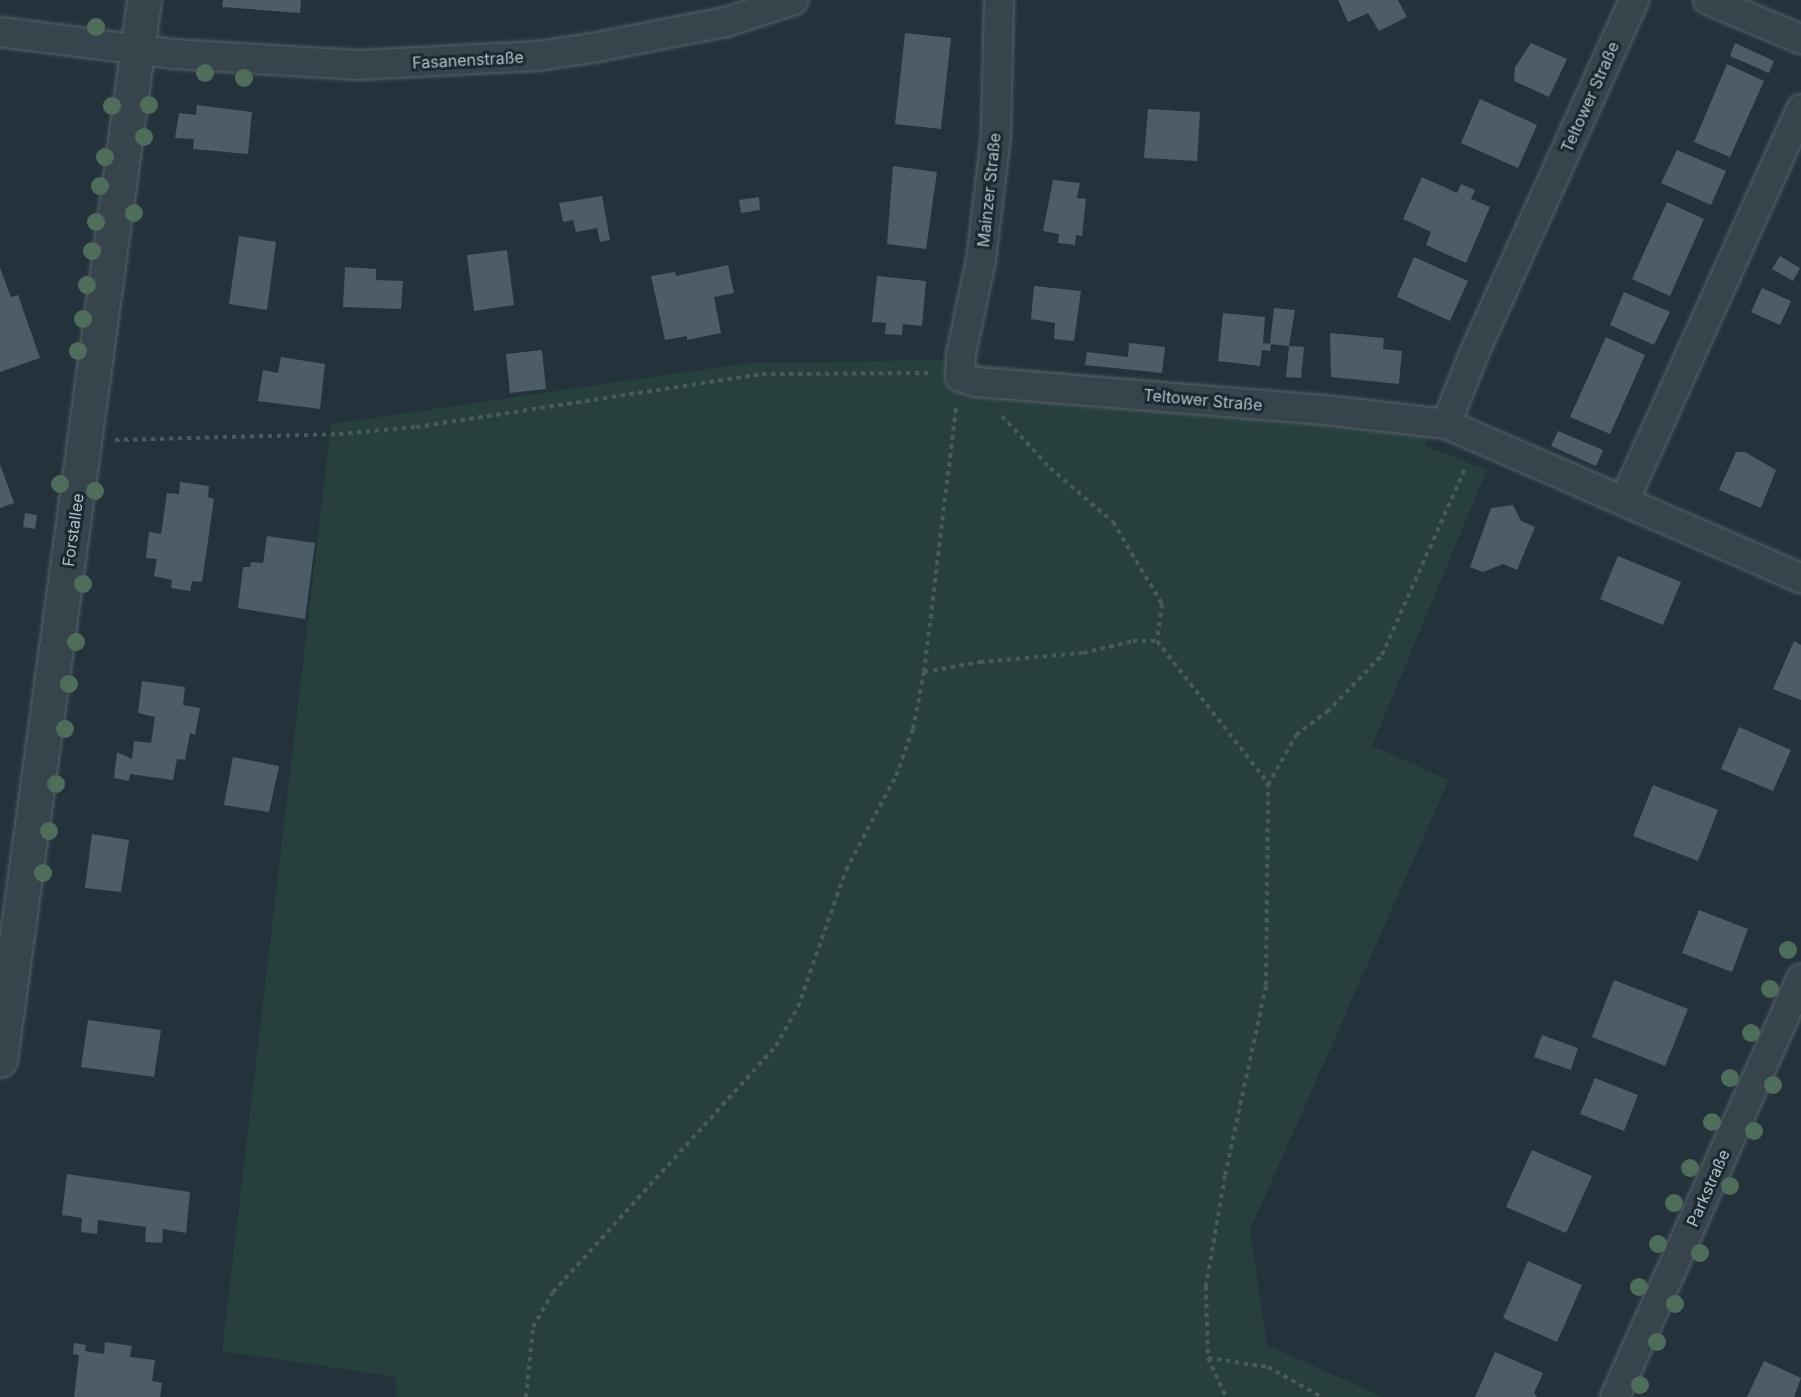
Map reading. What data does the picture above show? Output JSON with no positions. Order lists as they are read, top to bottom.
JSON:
{
  "streets": {
    "street": [
      "Fasanenstraße",
      "Teltower Straße",
      "Mainzer Straße",
      "Forstallee",
      "Parkstraße"
    ]
  },
  "crossings": [
    ["Fasanenstraße", "Forstallee"],
    ["Teltower Straße", "Mainzer Straße"]
  ]
}
